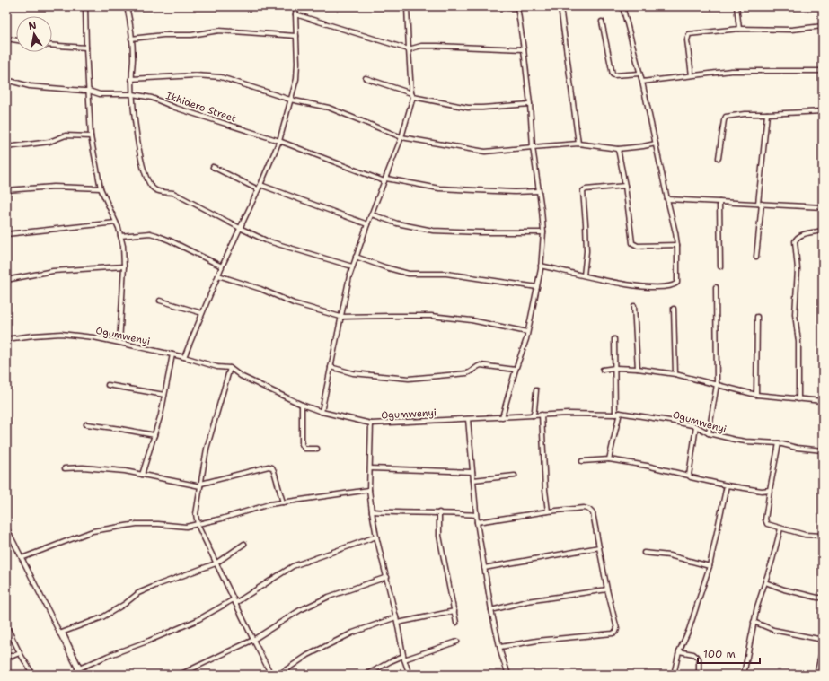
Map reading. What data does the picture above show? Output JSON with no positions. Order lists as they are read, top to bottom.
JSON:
{
  "streets": {
    "street": ["Ikhidero Street", "Ogumwenyi"]
  },
  "scale_bar": "100 m",
  "north": "top"
}
